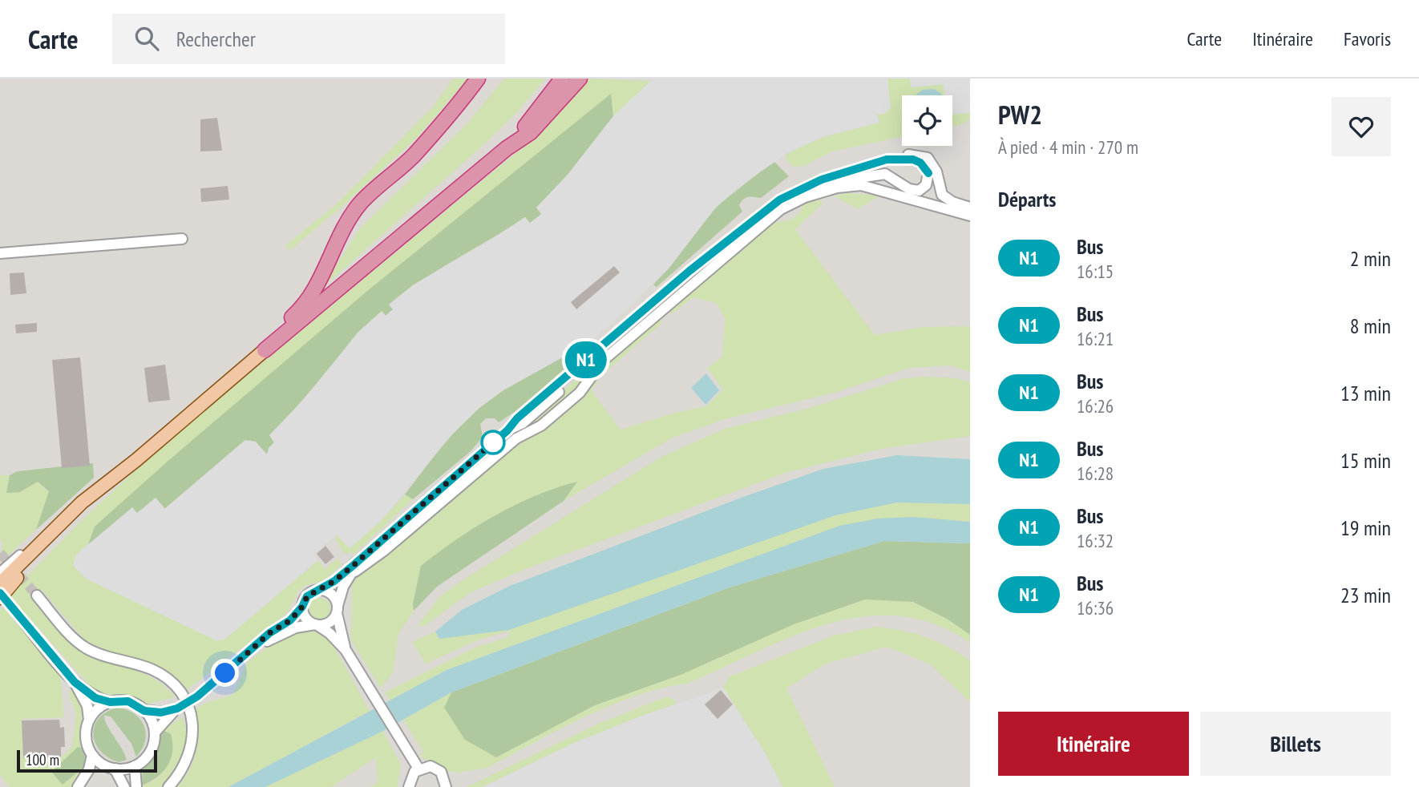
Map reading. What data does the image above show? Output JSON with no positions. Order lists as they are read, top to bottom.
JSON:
{
  "lines": ["bus line N1"],
  "scale_bar": "100 m",
  "page": {
    "header": "Carte",
    "search": "Rechercher",
    "nav": ["Carte", "Itinéraire", "Favoris"],
    "on_map": "N1",
    "heading": [
      ["PW2", "À pied · 4 min · 270 m"],
      "Départs"
    ],
    "list": [
      {
        "mark": "N1",
        "name": "Bus",
        "note": "16:15",
        "value": "2 min"
      },
      {
        "mark": "N1",
        "name": "Bus",
        "note": "16:21",
        "value": "8 min"
      },
      {
        "mark": "N1",
        "name": "Bus",
        "note": "16:26",
        "value": "13 min"
      },
      {
        "mark": "N1",
        "name": "Bus",
        "note": "16:28",
        "value": "15 min"
      },
      {
        "mark": "N1",
        "name": "Bus",
        "note": "16:32",
        "value": "19 min"
      },
      {
        "mark": "N1",
        "name": "Bus",
        "note": "16:36",
        "value": "23 min"
      }
    ],
    "buttons": ["Itinéraire", "Billets"],
    "scale": "100 m"
  }
}
